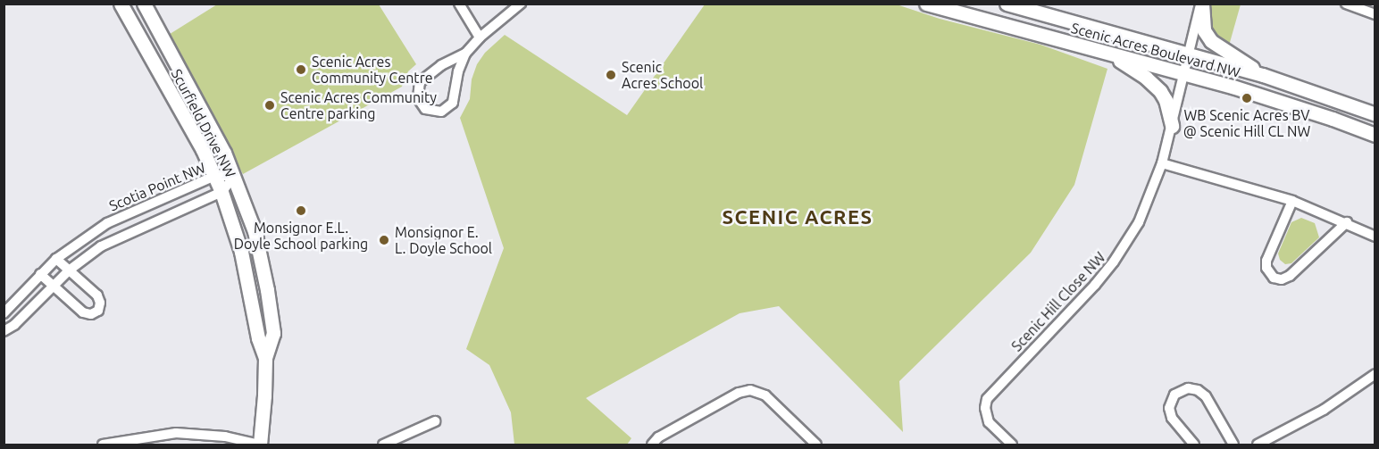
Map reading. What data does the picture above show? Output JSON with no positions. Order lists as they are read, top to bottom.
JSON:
{
  "streets": {
    "street": [
      "Scenic Acres Boulevard NW",
      "Scurfield Drive NW",
      "Scotia Point NW",
      "Scenic Hill Close NW"
    ]
  },
  "crossings": [
    ["Scenic Acres Boulevard NW", "Scenic Hill Close NW"],
    ["Scurfield Drive NW", "Scotia Point NW"]
  ],
  "districts": ["SCENIC ACRES"],
  "places": [
    "Scenic Acres Community Centre",
    "Scenic Acres School",
    "WB Scenic Acres BV @ Scenic Hill CL NW",
    "Scenic Acres Community Centre parking",
    "Monsignor E.L. Doyle School parking",
    "Monsignor E. L. Doyle School"
  ]
}
